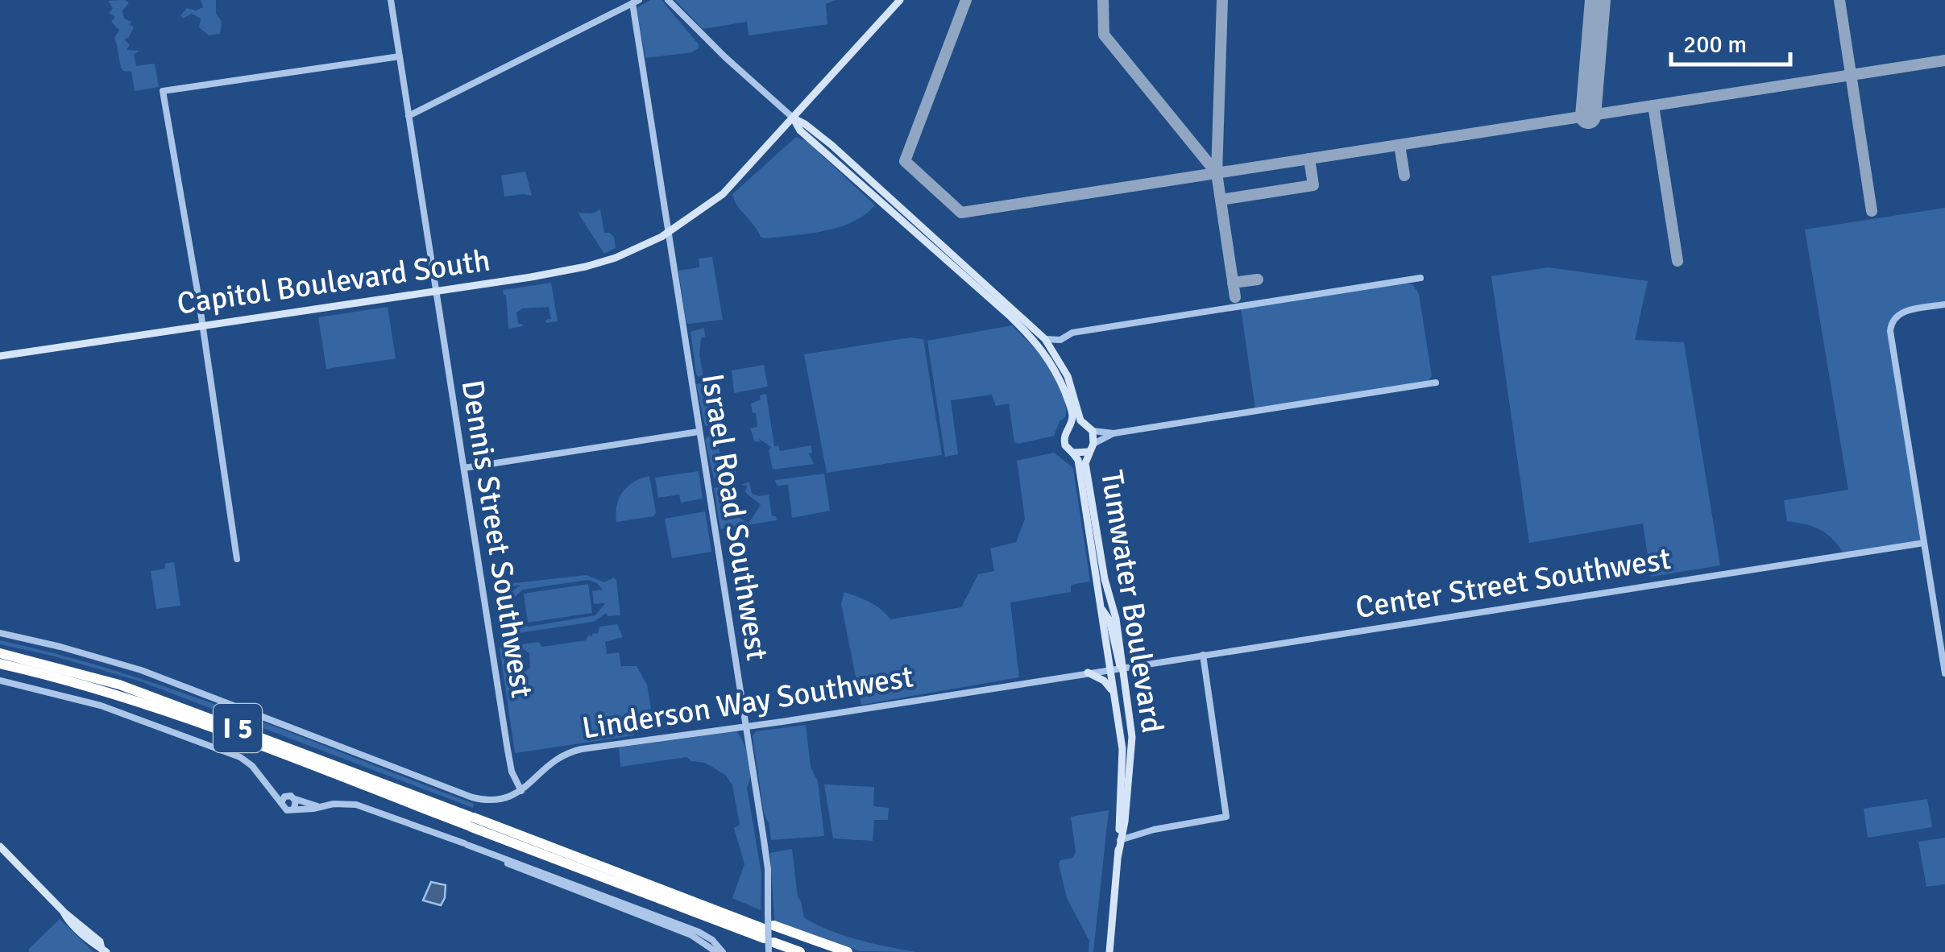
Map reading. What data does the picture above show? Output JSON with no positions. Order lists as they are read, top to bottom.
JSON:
{
  "streets": {
    "highway": ["I 5"],
    "main road": ["Capitol Boulevard South", "Tumwater Boulevard"],
    "street": [
      "Israel Road Southwest",
      "Dennis Street Southwest",
      "Center Street Southwest",
      "Linderson Way Southwest"
    ]
  },
  "crossings": [
    ["Capitol Boulevard South", "Israel Road Southwest"],
    ["Capitol Boulevard South", "Dennis Street Southwest"],
    ["Israel Road Southwest", "Linderson Way Southwest"],
    ["Israel Road Southwest", "I 5"],
    ["Dennis Street Southwest", "Linderson Way Southwest"],
    ["Center Street Southwest", "Tumwater Boulevard"],
    ["Center Street Southwest", "Linderson Way Southwest"],
    ["Tumwater Boulevard", "Linderson Way Southwest"]
  ],
  "scale_bar": "200 m"
}
